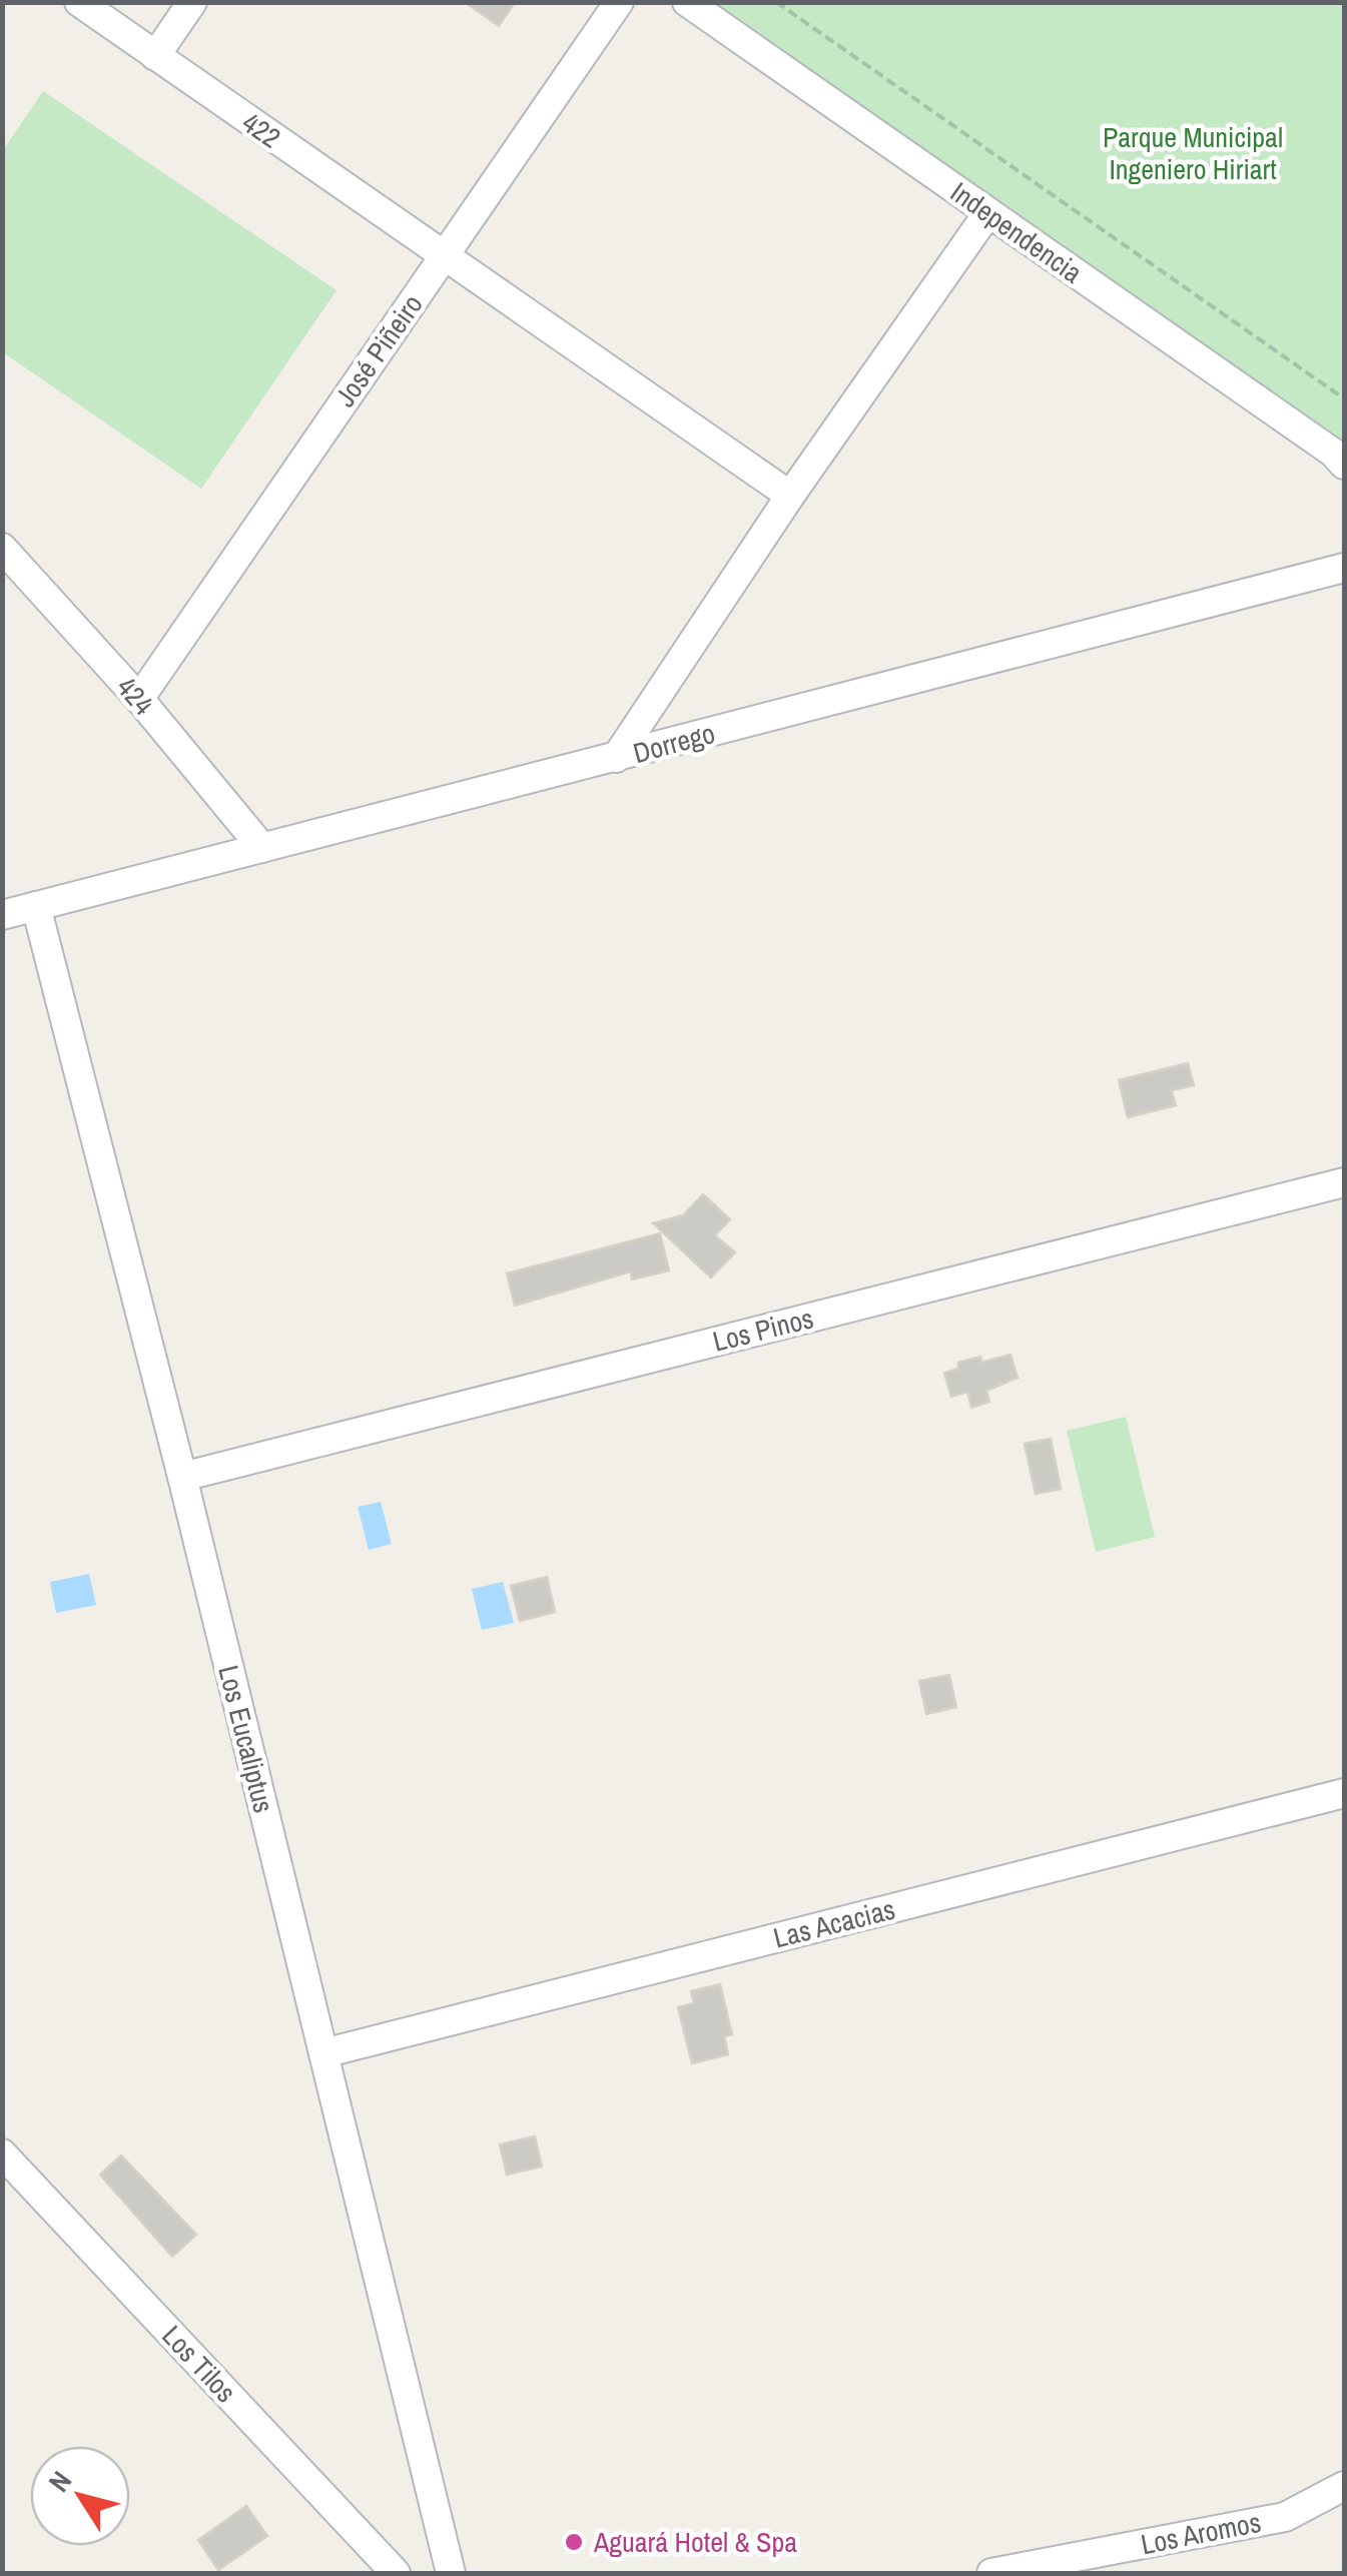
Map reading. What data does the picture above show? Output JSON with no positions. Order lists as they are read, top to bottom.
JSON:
{
  "streets": {
    "street": [
      "422",
      "Independencia",
      "José Piñeiro",
      "424",
      "Dorrego",
      "Los Pinos",
      "Los Eucaliptus",
      "Las Acacias",
      "Los Tilos",
      "Los Aromos"
    ]
  },
  "crossings": [
    ["422", "José Piñeiro"],
    ["José Piñeiro", "424"],
    ["424", "Dorrego"],
    ["Dorrego", "Los Eucaliptus"],
    ["Los Pinos", "Los Eucaliptus"],
    ["Los Eucaliptus", "Las Acacias"]
  ],
  "parks": ["Parque Municipal Ingeniero Hiriart"],
  "places": ["Aguará Hotel & Spa"],
  "north": "top left"
}
